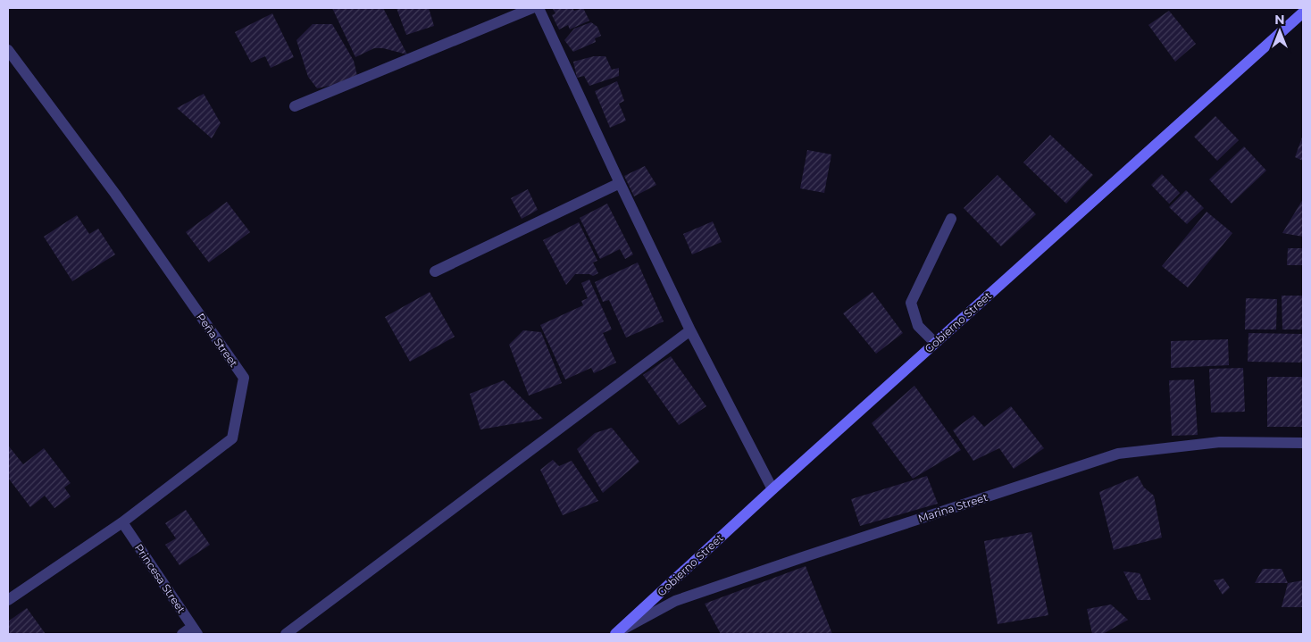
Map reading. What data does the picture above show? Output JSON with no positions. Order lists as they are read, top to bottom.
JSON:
{
  "streets": {
    "street": [
      "Gobierno Street",
      "Peña Street",
      "Marina Street",
      "Princesa Street"
    ]
  },
  "crossings": [
    ["Gobierno Street", "Marina Street"],
    ["Peña Street", "Princesa Street"]
  ],
  "north": "top"
}
